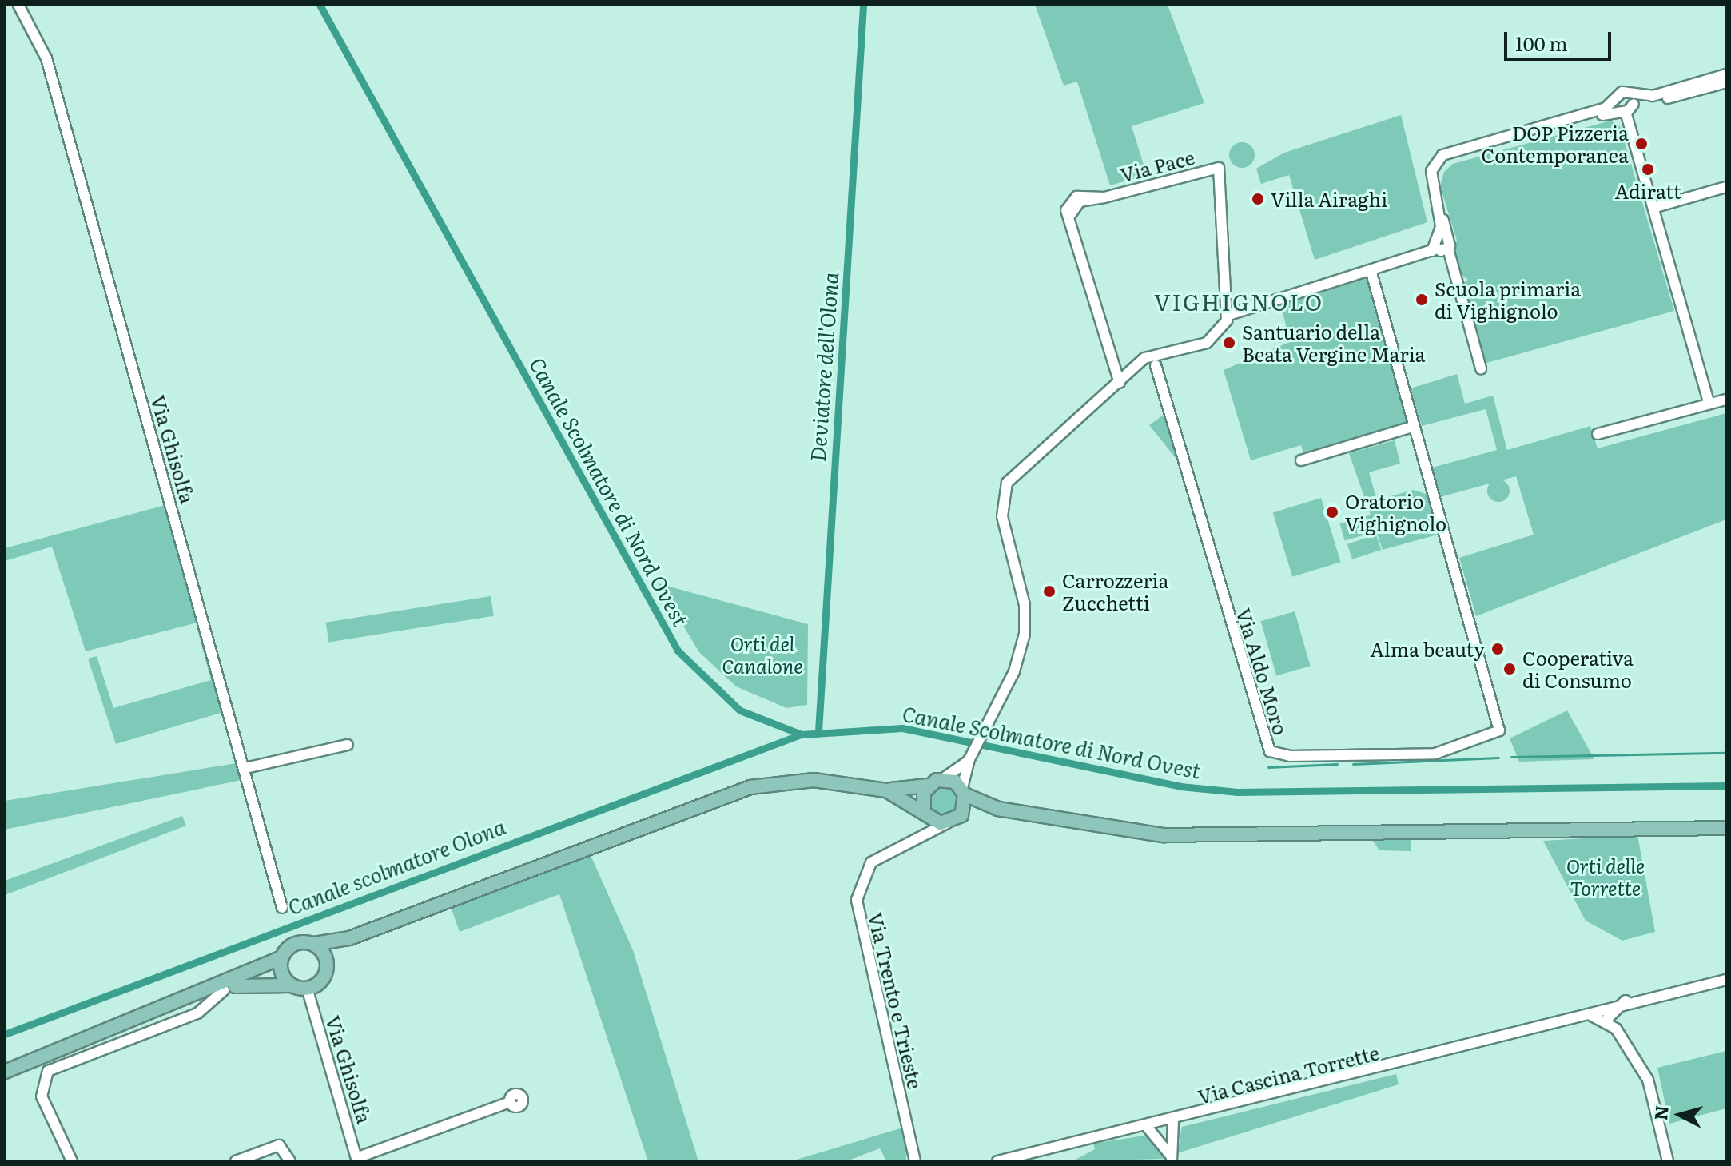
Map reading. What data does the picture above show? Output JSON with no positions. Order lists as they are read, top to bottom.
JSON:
{
  "streets": {
    "street": [
      "Via Pace",
      "Via Ghisolfa",
      "Via Aldo Moro",
      "Via Trento e Trieste",
      "Via Cascina Torrette"
    ]
  },
  "districts": ["VIGHIGNOLO"],
  "water": ["Deviatore dell'Olona", "Canale Scolmatore di Nord Ovest", "Canale scolmatore Olona"],
  "parks": ["Orti del Canalone", "Orti delle Torrette"],
  "places": [
    "DOP Pizzeria Contemporanea",
    "Adiratt",
    "Villa Airaghi",
    "Scuola primaria di Vighignolo",
    "Santuario della Beata Vergine Maria",
    "Oratorio Vighignolo",
    "Carrozzeria Zucchetti",
    "Alma beauty",
    "Cooperativa di Consumo"
  ],
  "scale_bar": "100 m",
  "north": "left"
}
